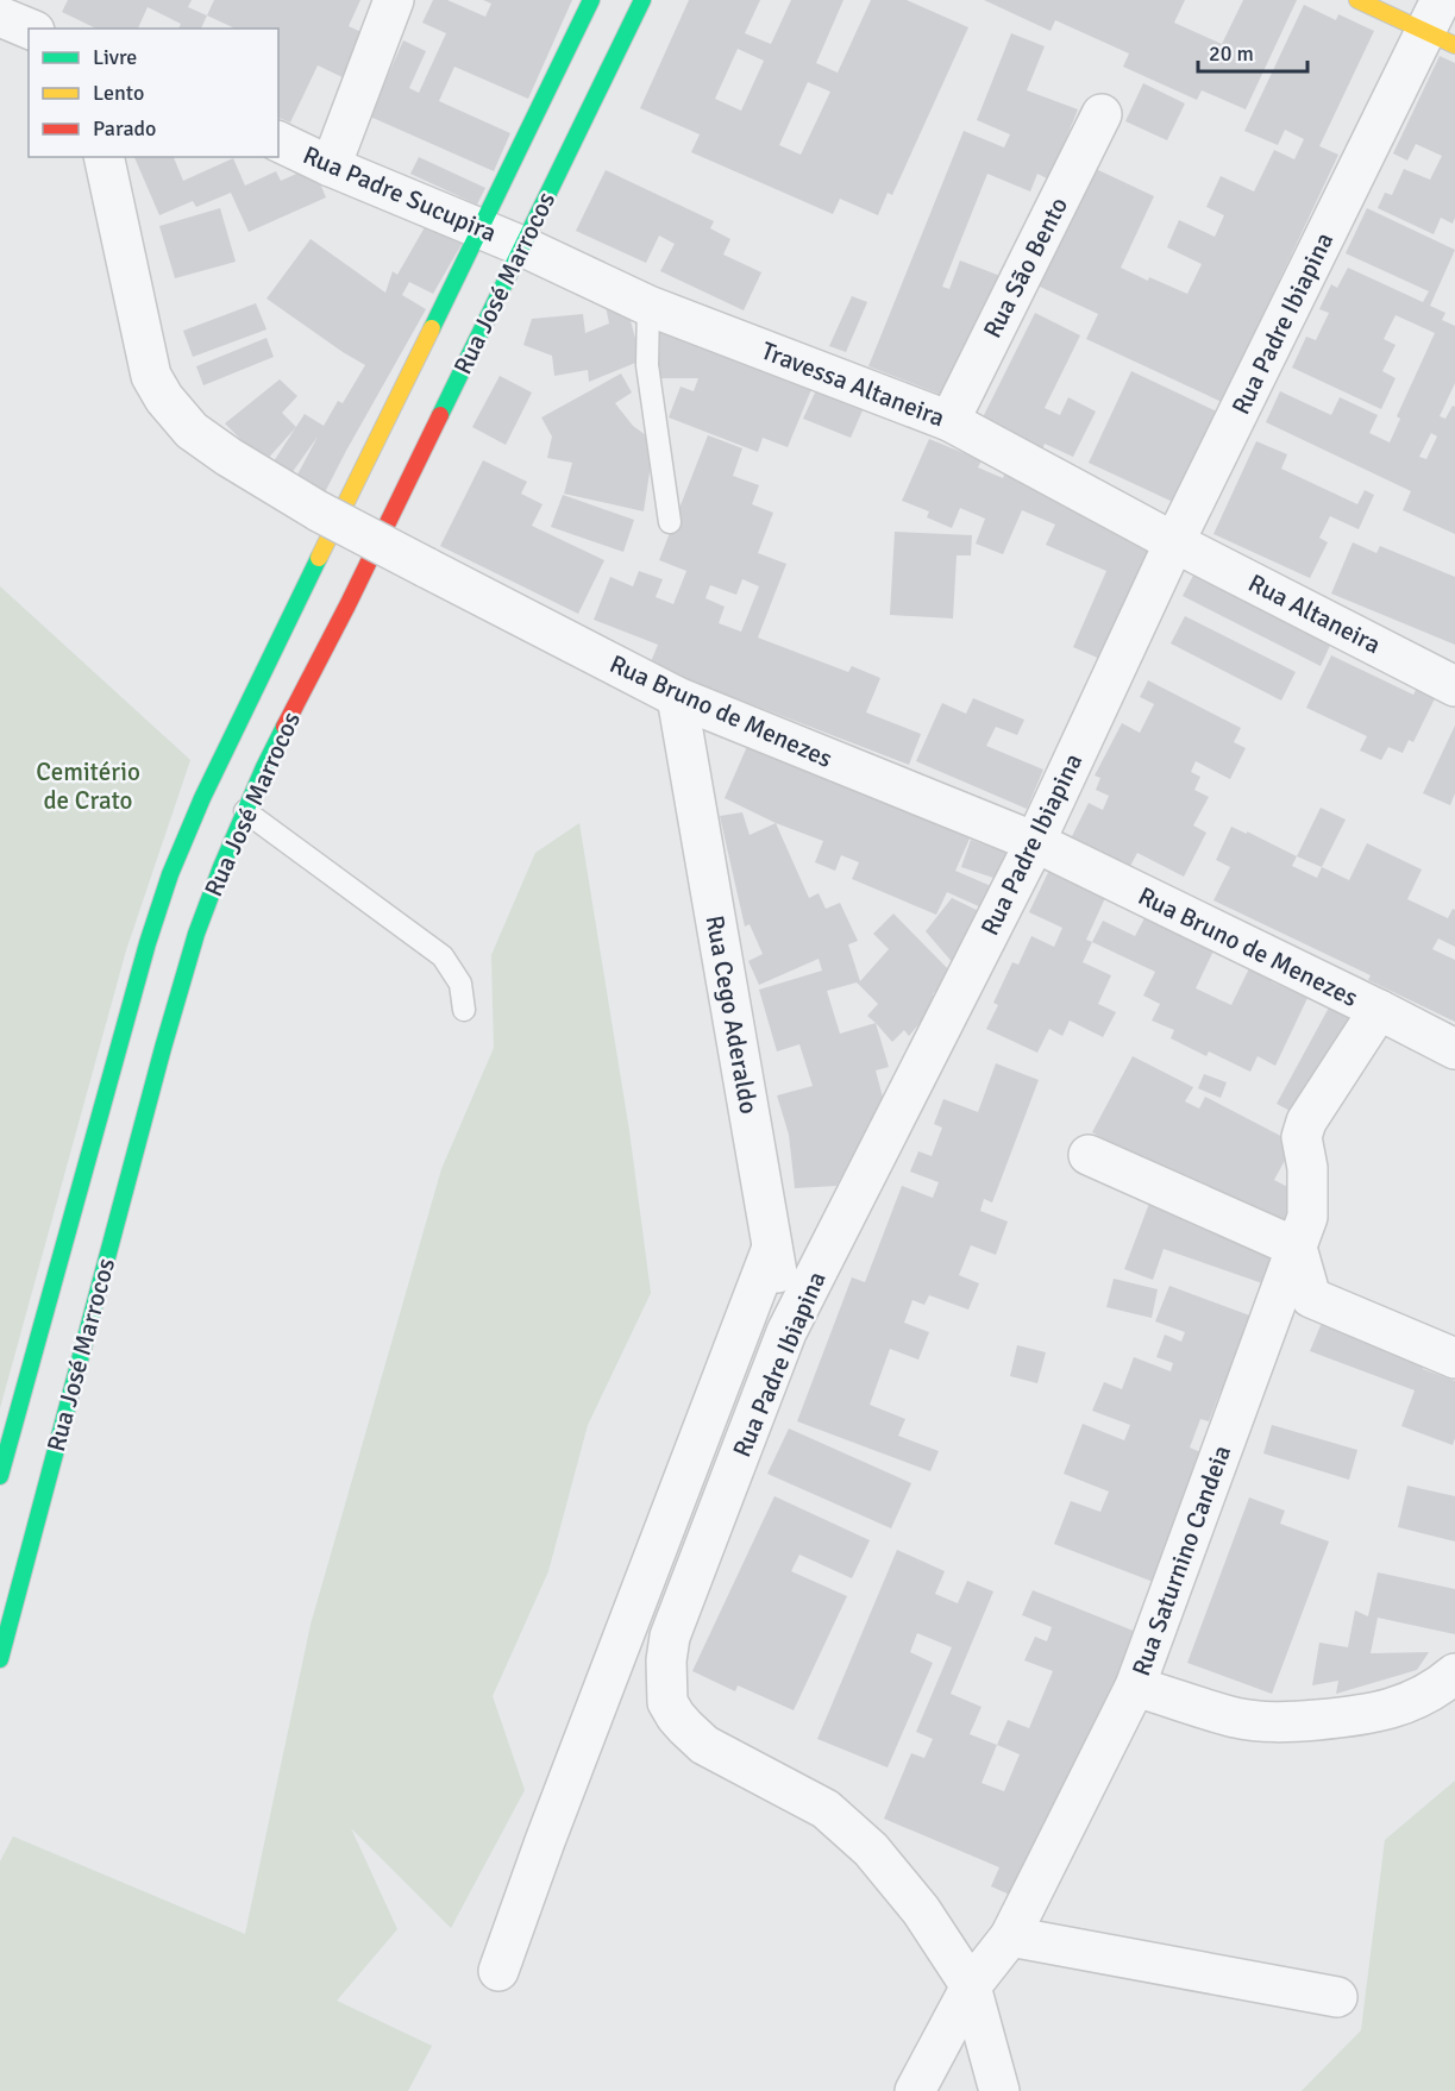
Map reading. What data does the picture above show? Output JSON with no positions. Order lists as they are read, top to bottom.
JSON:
{
  "streets": {
    "main road": ["Rua José Marrocos"],
    "street": [
      "Rua Padre Sucupira",
      "Rua São Bento",
      "Rua Padre Ibiapina",
      "Travessa Altaneira",
      "Rua Altaneira",
      "Rua Bruno de Menezes",
      "Rua Cego Aderaldo",
      "Rua Saturnino Candeia"
    ]
  },
  "crossings": [
    ["Rua Padre Sucupira", "Rua José Marrocos"],
    ["Rua Padre Sucupira", "Travessa Altaneira"],
    ["Rua São Bento", "Travessa Altaneira"],
    ["Rua José Marrocos", "Travessa Altaneira"],
    ["Rua Padre Ibiapina", "Travessa Altaneira"],
    ["Rua Padre Ibiapina", "Rua Altaneira"],
    ["Rua Padre Ibiapina", "Rua Bruno de Menezes"],
    ["Rua Padre Ibiapina", "Rua Cego Aderaldo"],
    ["Rua Padre Ibiapina", "Rua Saturnino Candeia"],
    ["Travessa Altaneira", "Rua Altaneira"],
    ["Rua Bruno de Menezes", "Rua Cego Aderaldo"],
    ["Rua Bruno de Menezes", "Rua Saturnino Candeia"]
  ],
  "parks": ["Cemitério de Crato"],
  "legend": ["Livre", "Lento", "Parado"],
  "scale_bar": "20 m"
}
